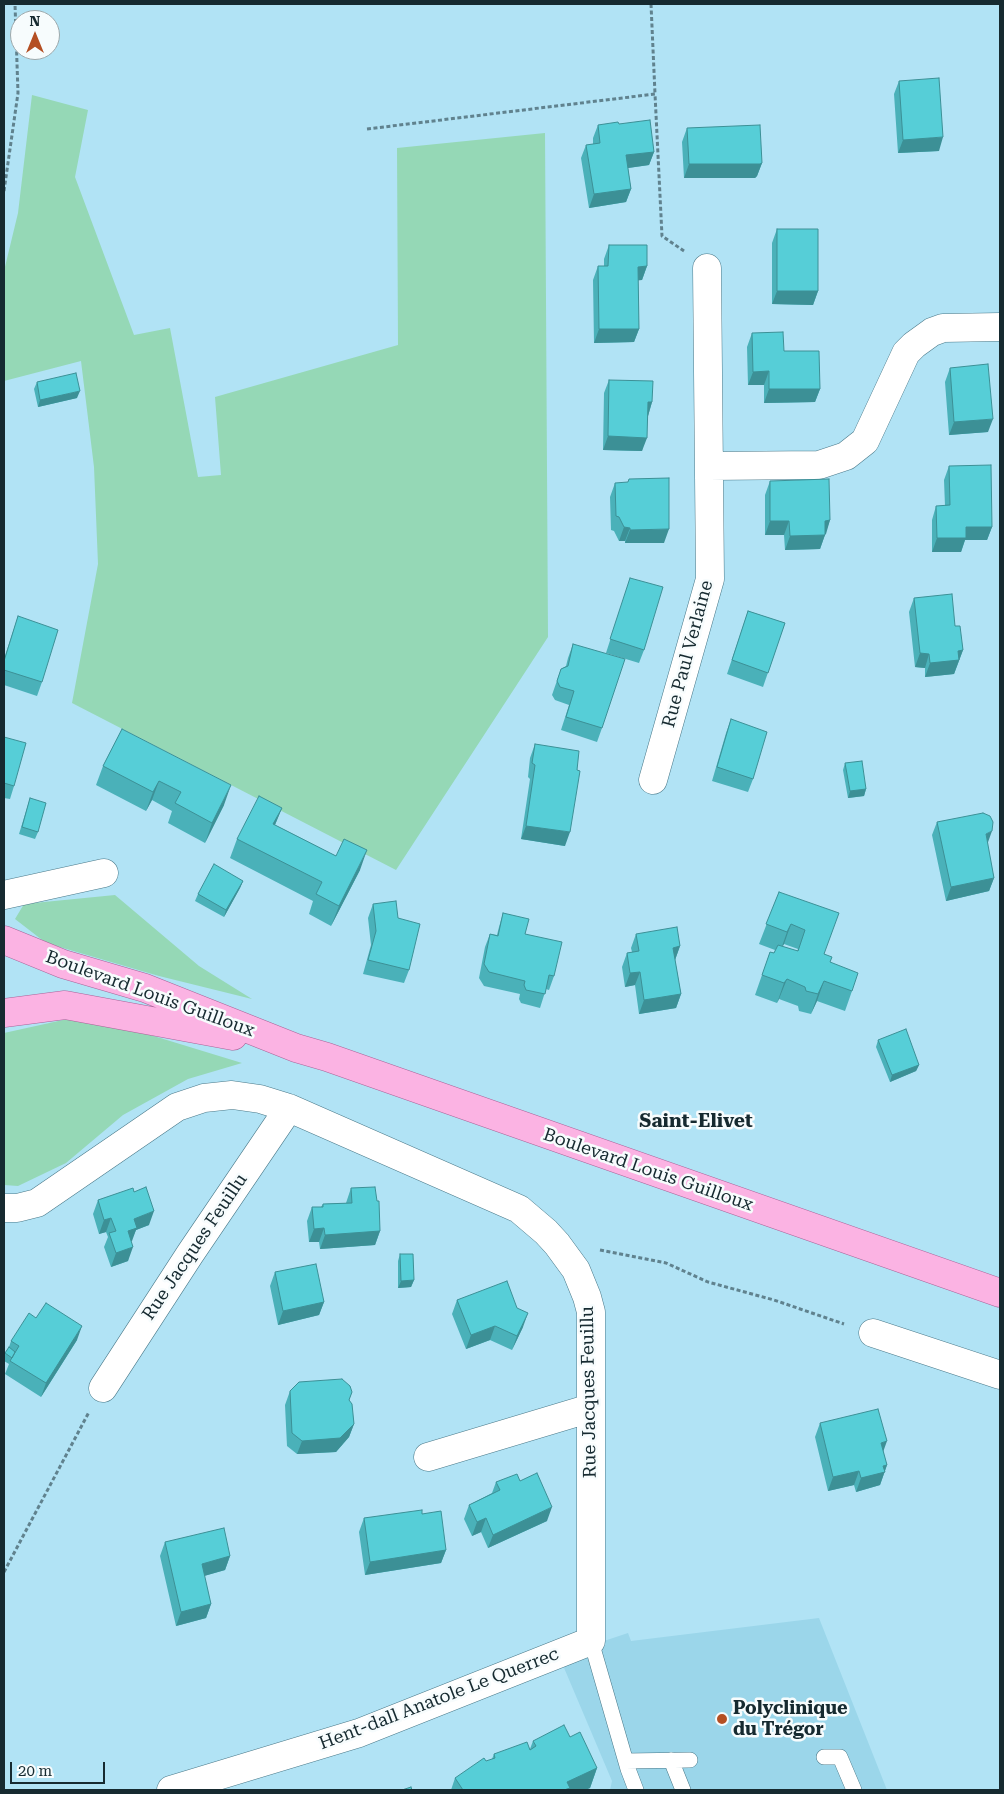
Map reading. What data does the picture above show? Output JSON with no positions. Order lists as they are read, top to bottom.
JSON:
{
  "streets": {
    "main road": ["Boulevard Louis Guilloux"],
    "street": ["Rue Paul Verlaine", "Rue Jacques Feuillu", "Hent-dall Anatole Le Querrec"]
  },
  "crossings": [
    ["Rue Jacques Feuillu", "Hent-dall Anatole Le Querrec"]
  ],
  "districts": ["Saint-Elivet"],
  "places": ["Polyclinique du Trégor"],
  "scale_bar": "20 m",
  "north": "top"
}
